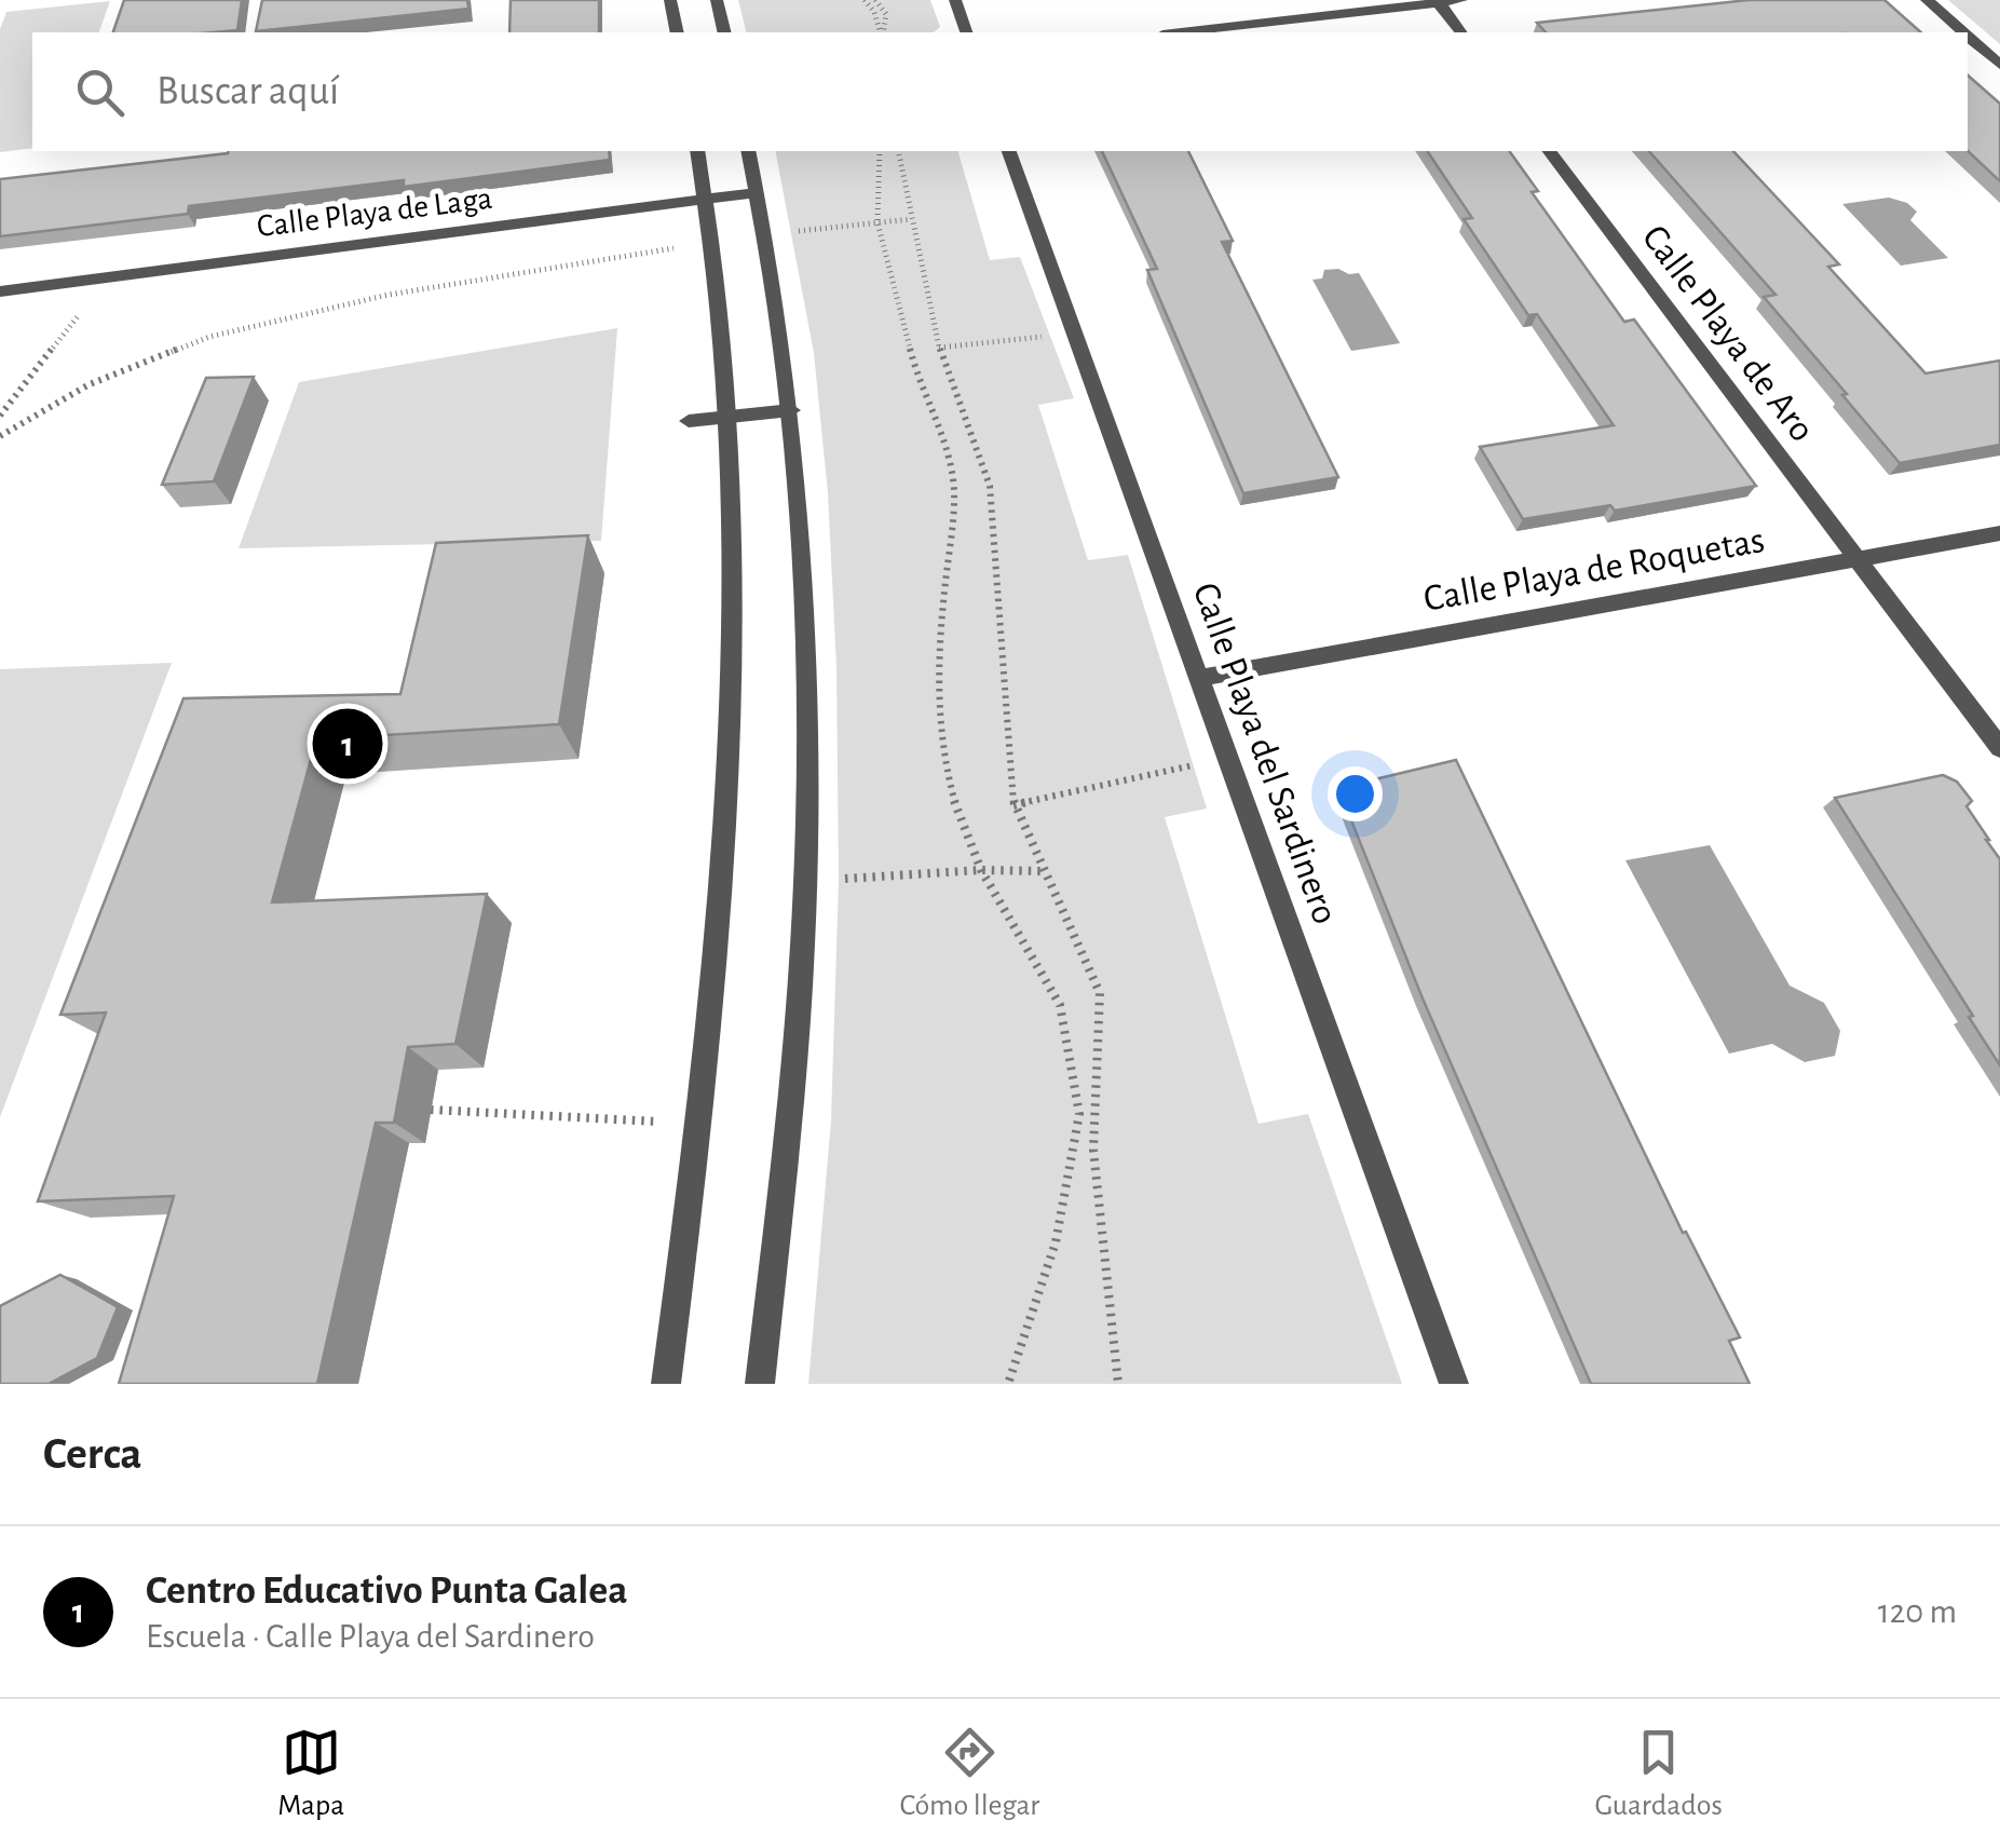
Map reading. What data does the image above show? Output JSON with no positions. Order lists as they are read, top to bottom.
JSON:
{
  "streets": {
    "street": [
      "Calle Playa de Laga",
      "Calle Playa de Aro",
      "Calle Playa de Roquetas",
      "Calle Playa del Sardinero"
    ]
  },
  "crossings": [
    ["Calle Playa de Aro", "Calle Playa de Roquetas"],
    ["Calle Playa de Roquetas", "Calle Playa del Sardinero"]
  ],
  "page": {
    "search": "Buscar aquí",
    "pins": "1",
    "heading": "Cerca",
    "list": [
      {
        "mark": "1",
        "name": "Centro Educativo Punta Galea",
        "note": "Escuela · Calle Playa del Sardinero",
        "value": "120 m"
      }
    ],
    "nav": ["Mapa", "Cómo llegar", "Guardados"]
  }
}
